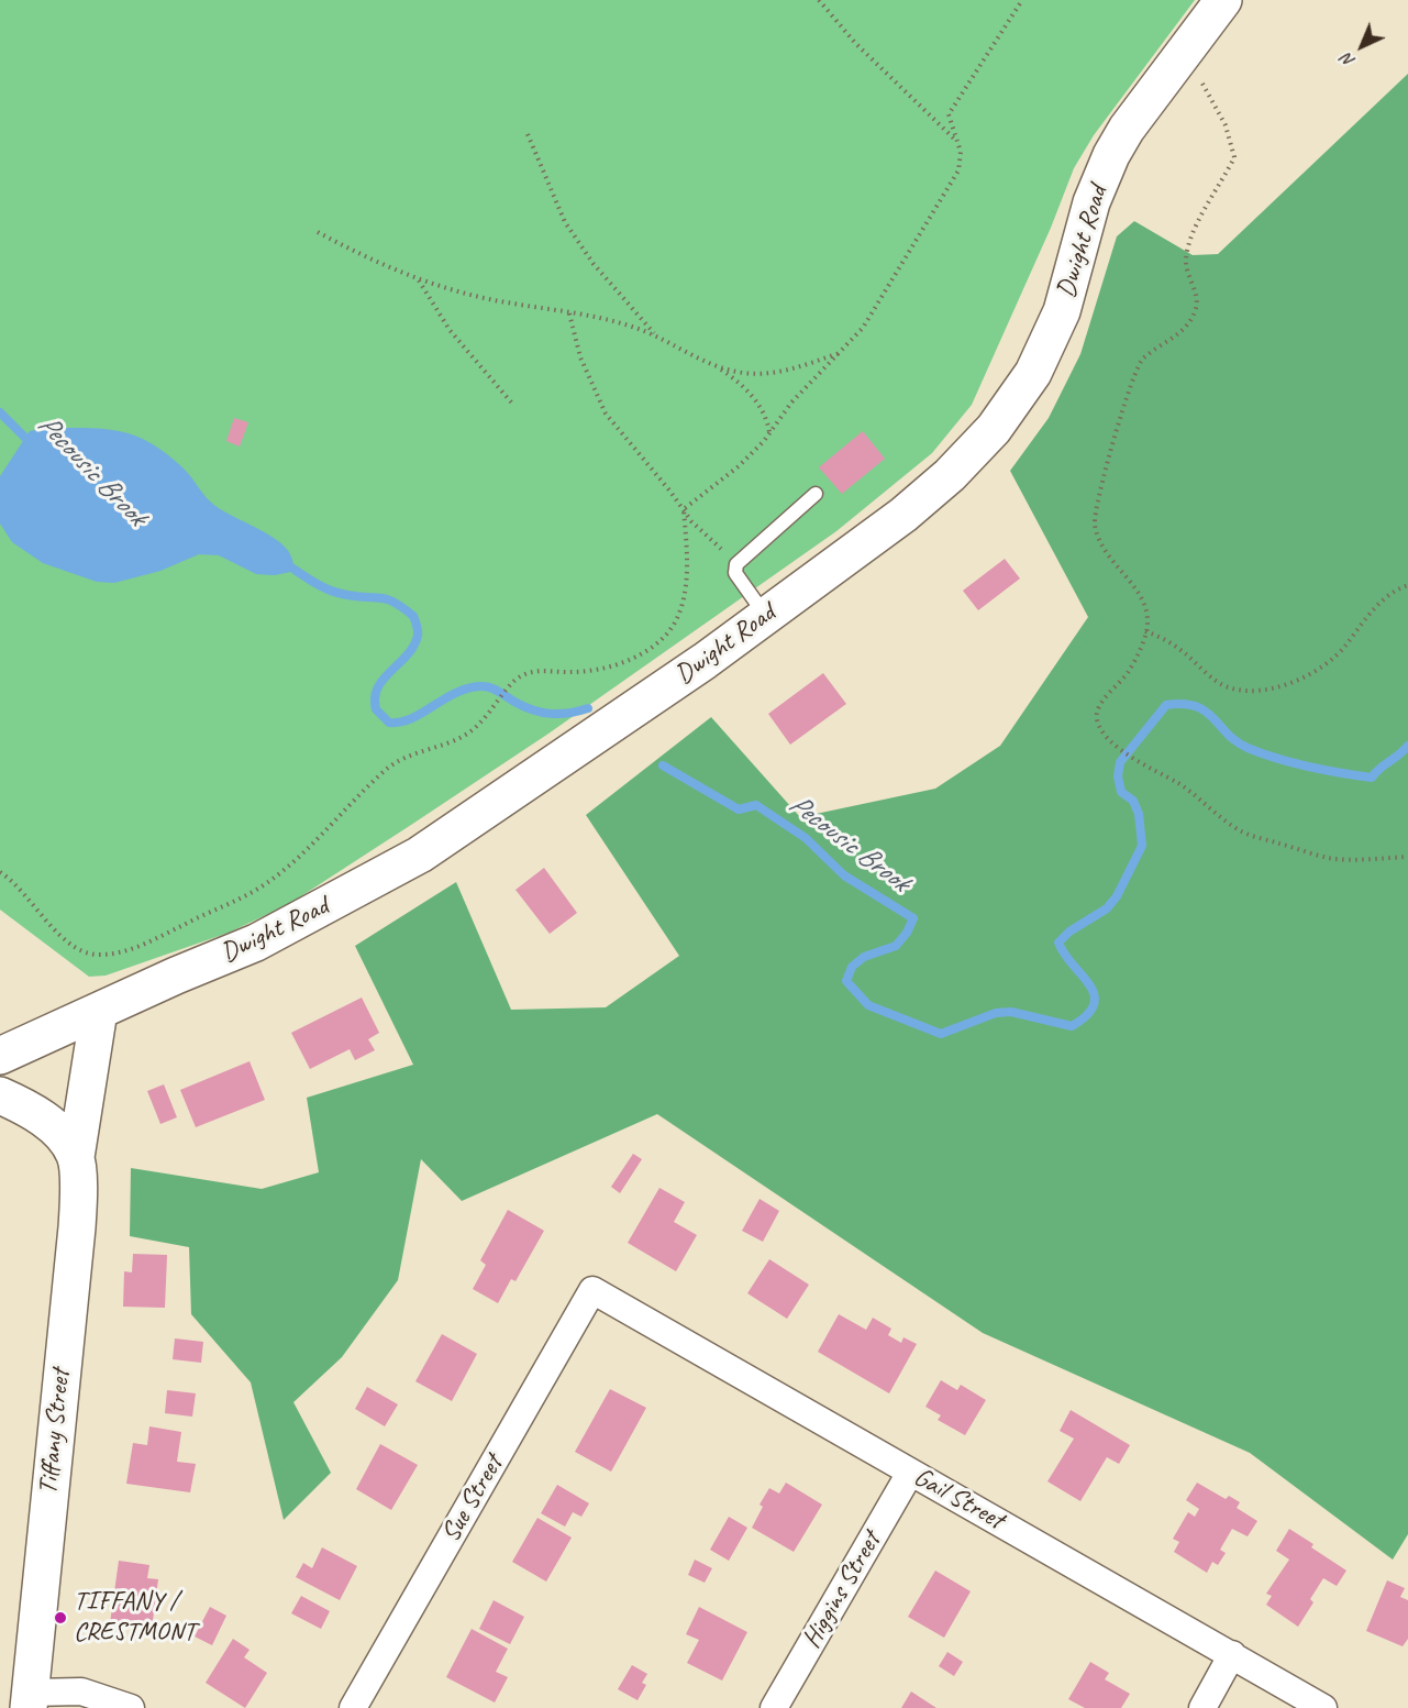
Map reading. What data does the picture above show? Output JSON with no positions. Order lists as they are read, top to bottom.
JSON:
{
  "streets": {
    "main road": ["Dwight Road", "Tiffany Street"],
    "street": ["Sue Street", "Gail Street", "Higgins Street"]
  },
  "crossings": [
    ["Dwight Road", "Tiffany Street"],
    ["Sue Street", "Gail Street"],
    ["Gail Street", "Higgins Street"]
  ],
  "water": ["Pecousic Brook"],
  "places": ["TIFFANY / CRESTMONT"],
  "north": "bottom left"
}
